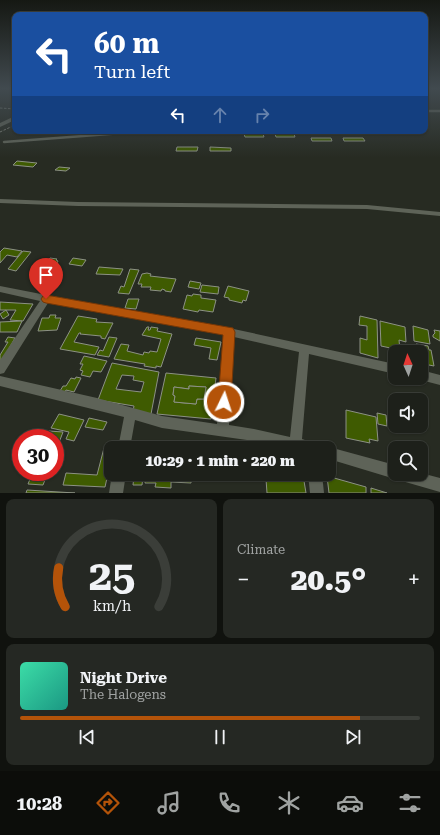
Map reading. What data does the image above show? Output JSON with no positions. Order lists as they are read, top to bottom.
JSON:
{
  "north": "top",
  "page": {
    "turn": ["60 m", "Turn left"],
    "limit": "30",
    "trip": "10:29 · 1 min · 220 m",
    "tile": "Climate",
    "heat": ["−", "20.5°", "+"],
    "song": ["Night Drive", "The Halogens"],
    "tabs": "10:28",
    "gauge": ["25", "km/h"]
  }
}
